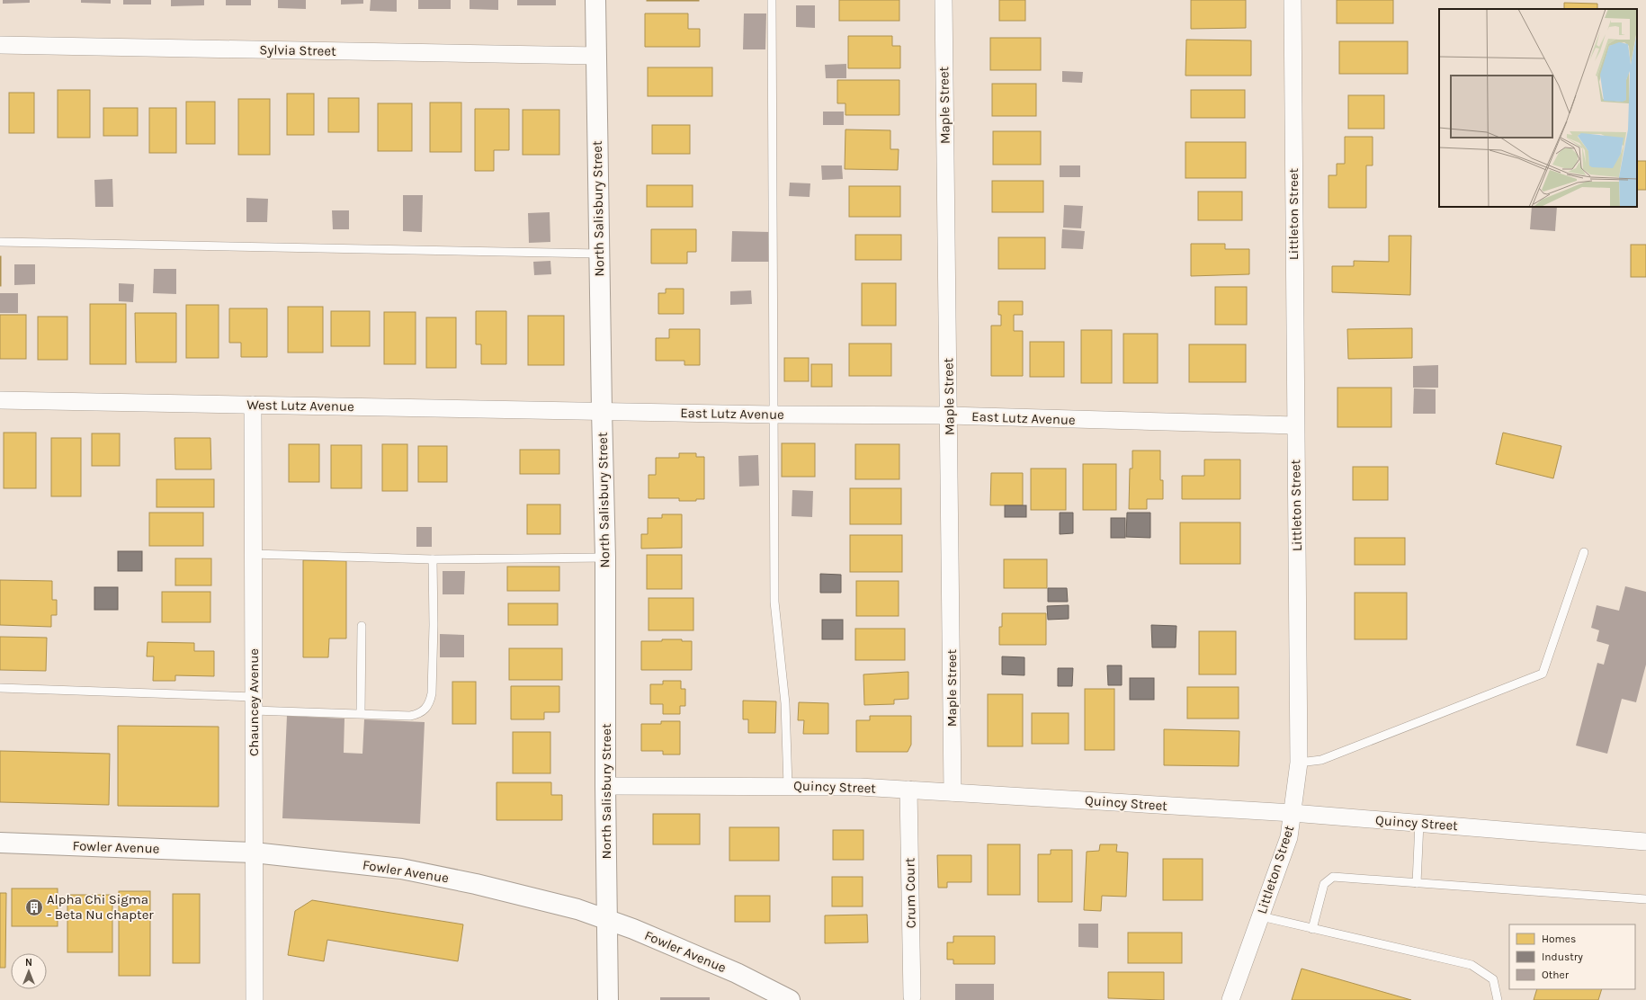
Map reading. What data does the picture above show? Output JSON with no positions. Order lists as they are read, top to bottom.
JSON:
{
  "streets": {
    "street": [
      "Sylvia Street",
      "Maple Street",
      "North Salisbury Street",
      "Littleton Street",
      "West Lutz Avenue",
      "East Lutz Avenue",
      "Chauncey Avenue",
      "Quincy Street",
      "Fowler Avenue",
      "Crum Court"
    ]
  },
  "crossings": [
    ["Sylvia Street", "North Salisbury Street"],
    ["Maple Street", "East Lutz Avenue"],
    ["Maple Street", "Quincy Street"],
    ["North Salisbury Street", "West Lutz Avenue"],
    ["North Salisbury Street", "East Lutz Avenue"],
    ["North Salisbury Street", "Quincy Street"],
    ["North Salisbury Street", "Fowler Avenue"],
    ["Littleton Street", "East Lutz Avenue"],
    ["Littleton Street", "Quincy Street"],
    ["West Lutz Avenue", "East Lutz Avenue"],
    ["West Lutz Avenue", "Chauncey Avenue"],
    ["Chauncey Avenue", "Fowler Avenue"],
    ["Quincy Street", "Crum Court"]
  ],
  "places": {
    "building": ["Alpha Chi Sigma - Beta Nu chapter"]
  },
  "legend": ["Homes", "Industry", "Other"],
  "north": "top"
}
